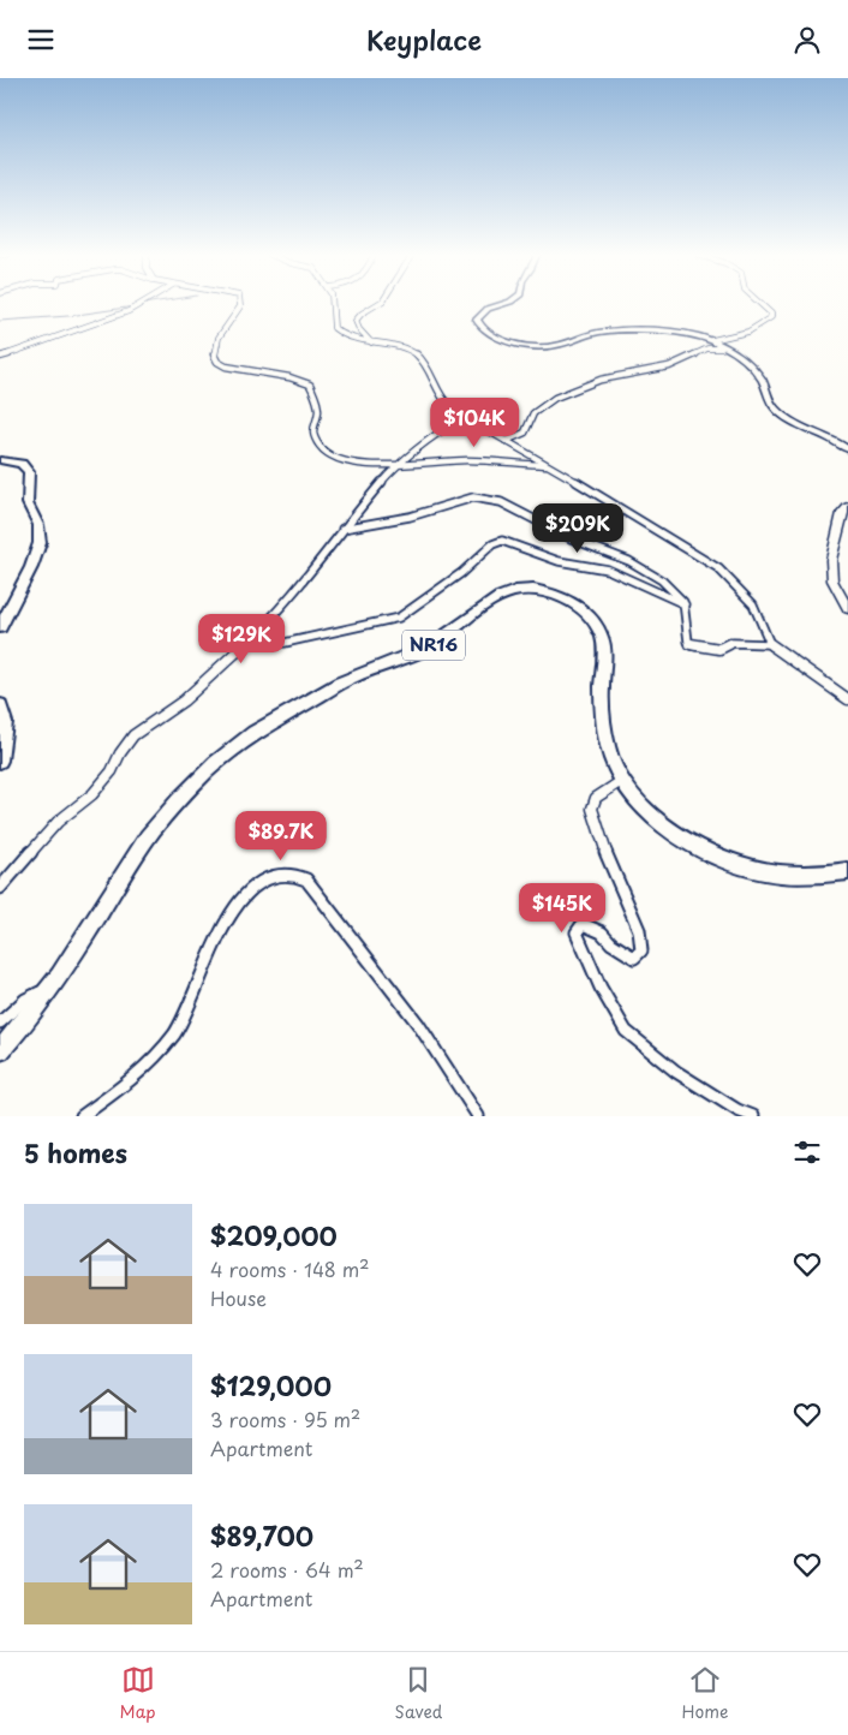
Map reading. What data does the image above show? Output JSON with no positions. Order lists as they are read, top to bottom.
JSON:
{
  "streets": {
    "main road": ["NR16"]
  },
  "page": {
    "header": "Keyplace",
    "price": [
      "$104K",
      "$209K",
      "$129K",
      "$89.7K",
      "$145K"
    ],
    "heading": "5 homes",
    "list": [
      {
        "name": "$209,000",
        "note": "4 rooms · 148 m² · House"
      },
      {
        "name": "$129,000",
        "note": "3 rooms · 95 m² · Apartment"
      },
      {
        "name": "$89,700",
        "note": "2 rooms · 64 m² · Apartment"
      }
    ],
    "tabs": ["Map", "Saved", "Home"]
  }
}
